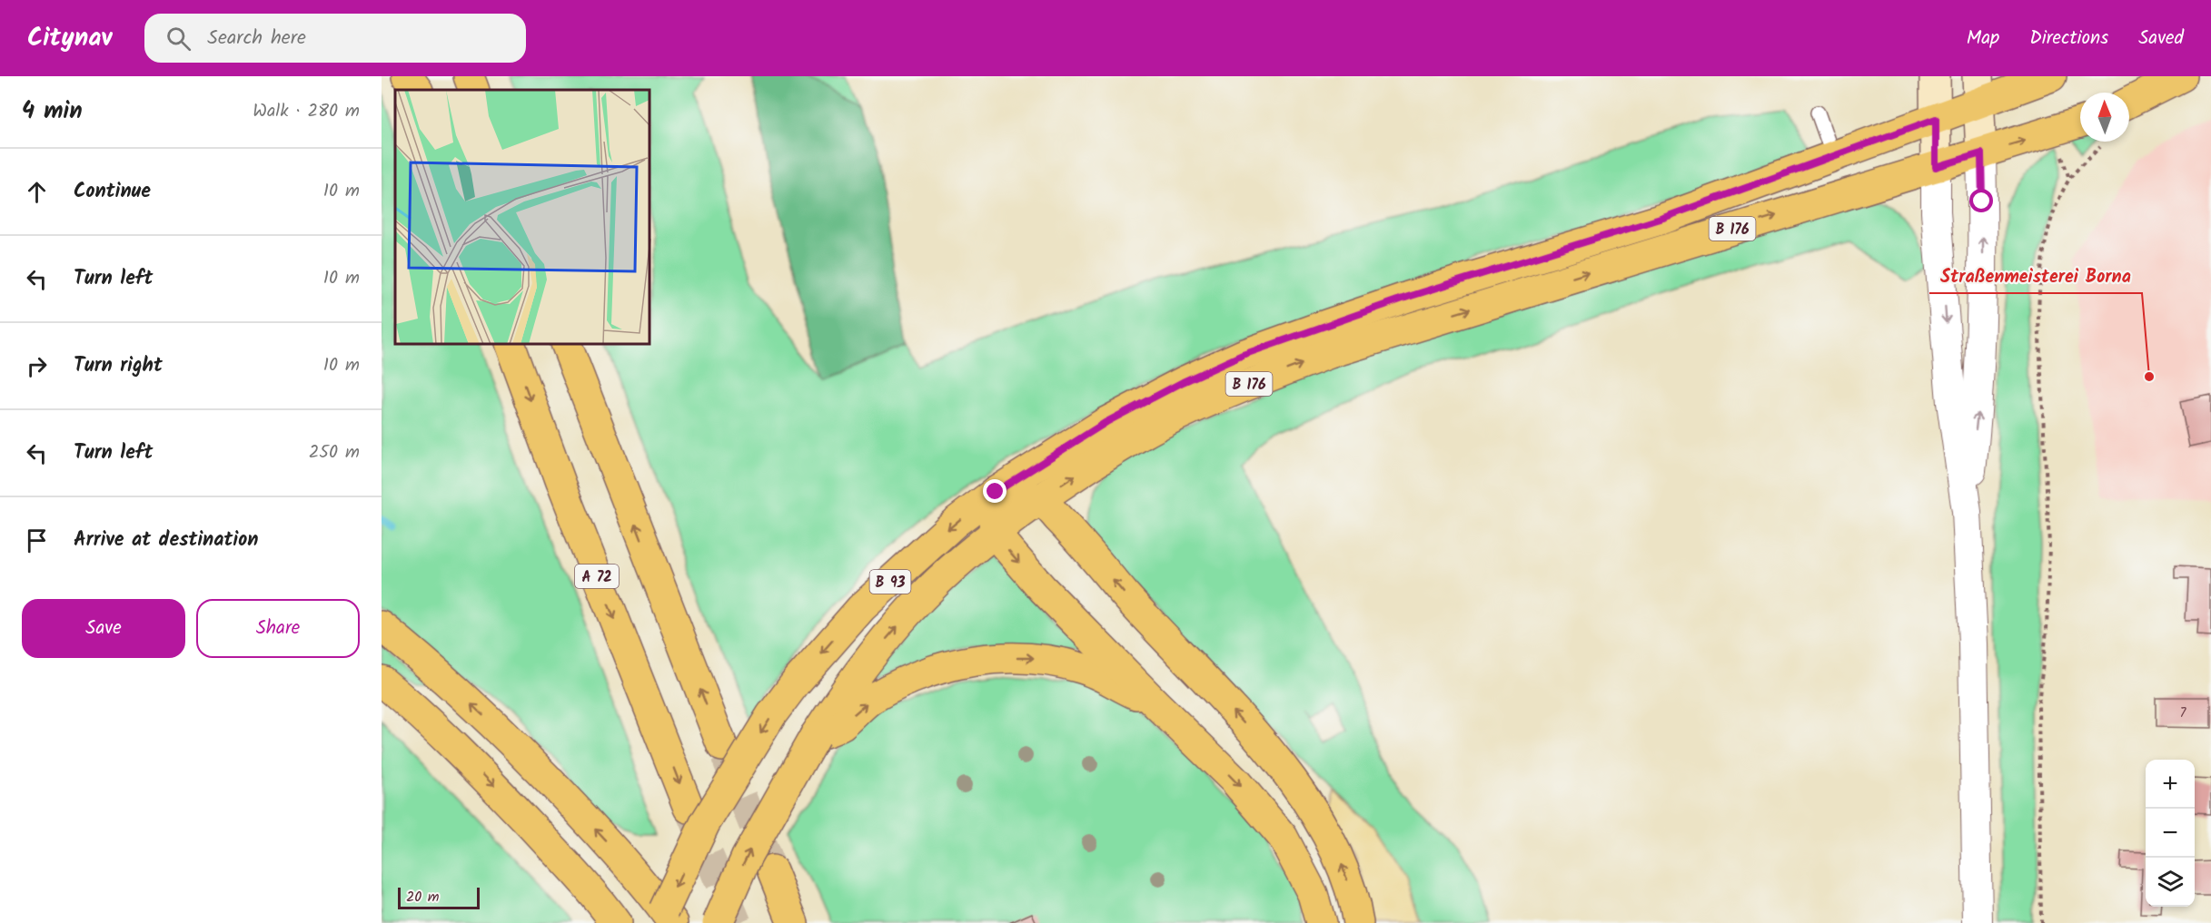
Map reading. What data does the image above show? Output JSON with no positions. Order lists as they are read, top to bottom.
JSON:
{
  "streets": {
    "main road": ["B 176", "A 72", "B 93"]
  },
  "crossings": [
    ["B 176", "B 93"]
  ],
  "places": ["Straßenmeisterei Borna"],
  "house_numbers": ["7"],
  "scale_bar": "20 m",
  "north": "top",
  "page": {
    "header": "Citynav",
    "search": "Search here",
    "nav": ["Map", "Directions", "Saved"],
    "heading": ["4 min", "Walk · 280 m"],
    "list": [
      ["Continue", "10 m"],
      ["Turn left", "10 m"],
      ["Turn right", "10 m"],
      ["Turn left", "250 m"],
      "Arrive at destination"
    ],
    "buttons": ["Save", "Share"],
    "map_buttons": ["+", "−"],
    "scale": "20 m"
  }
}
